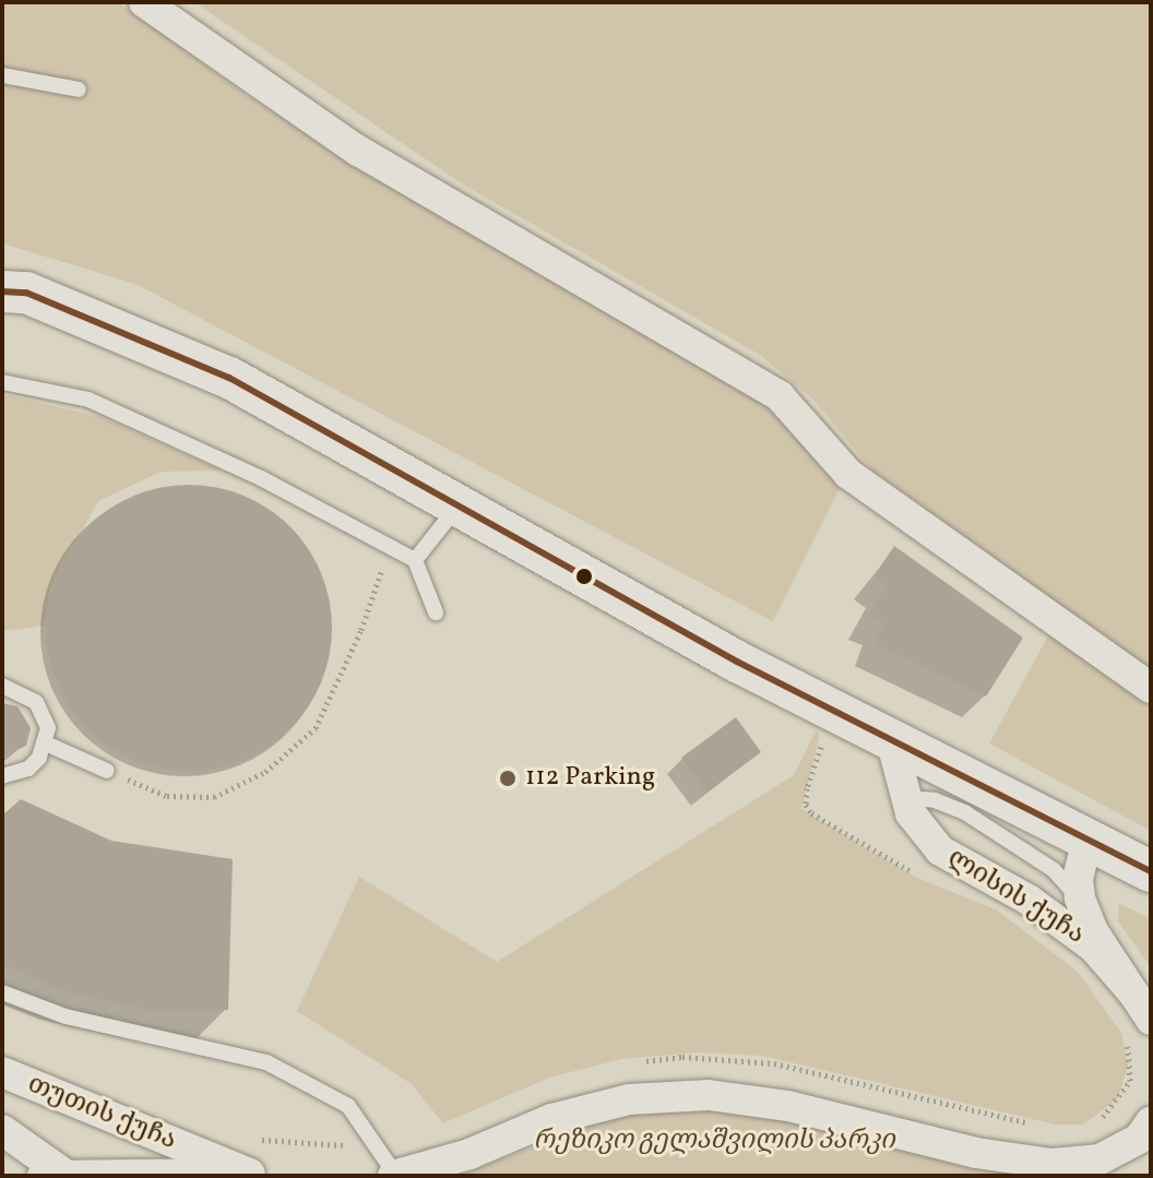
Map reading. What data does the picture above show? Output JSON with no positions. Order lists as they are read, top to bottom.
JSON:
{
  "streets": {
    "street": ["ლისის ქუჩა", "თუთის ქუჩა"]
  },
  "parks": ["რეზიკო გელაშვილის პარკი"],
  "places": ["112 Parking"]
}
